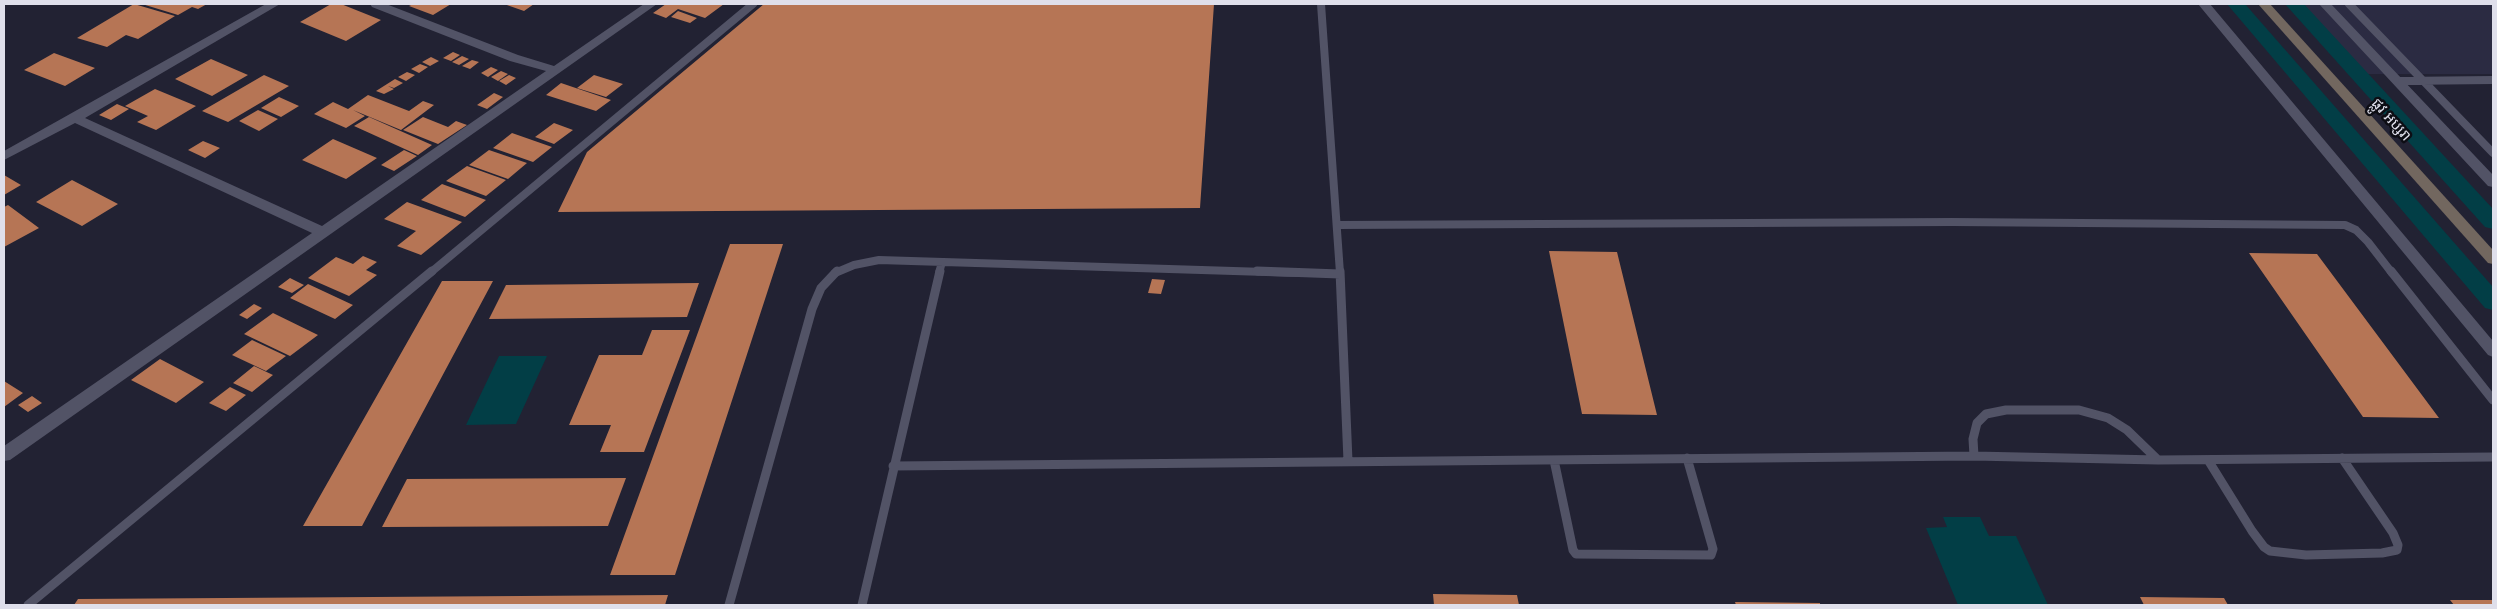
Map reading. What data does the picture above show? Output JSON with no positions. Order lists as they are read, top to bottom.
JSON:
{
  "streets": {
    "street": ["ផ្លូវ អប្សរា"]
  }
}
